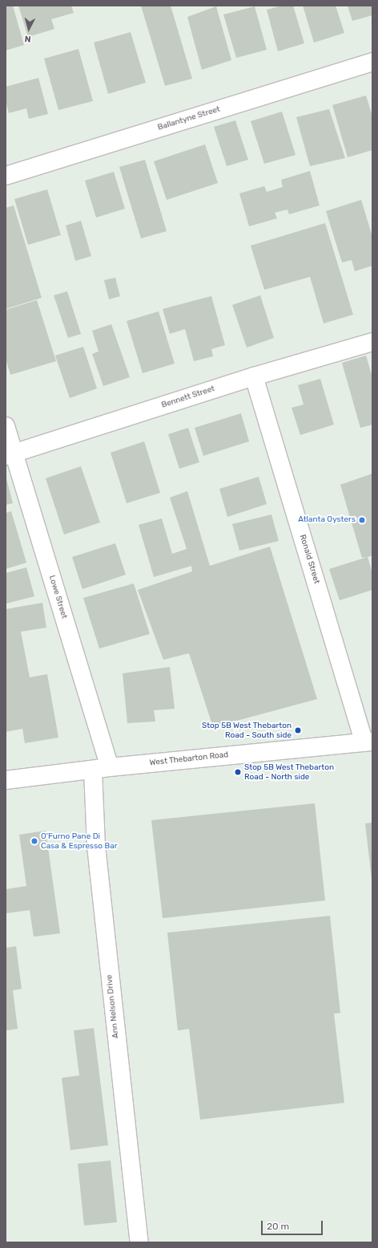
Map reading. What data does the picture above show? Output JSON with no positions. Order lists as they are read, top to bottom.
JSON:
{
  "streets": {
    "street": [
      "Ballantyne Street",
      "Bennett Street",
      "Ronald Street",
      "Lowe Street",
      "West Thebarton Road",
      "Ann Nelson Drive"
    ]
  },
  "crossings": [
    ["Bennett Street", "Ronald Street"],
    ["Bennett Street", "Lowe Street"],
    ["Ronald Street", "West Thebarton Road"],
    ["Lowe Street", "West Thebarton Road"],
    ["Lowe Street", "Ann Nelson Drive"],
    ["West Thebarton Road", "Ann Nelson Drive"]
  ],
  "places": [
    "Atlanta Oysters",
    "Stop 5B West Thebarton Road - South side",
    "Stop 5B West Thebarton Road - North side",
    "O'Furno Pane Di Casa & Espresso Bar"
  ],
  "scale_bar": "20 m",
  "north": "bottom"
}
